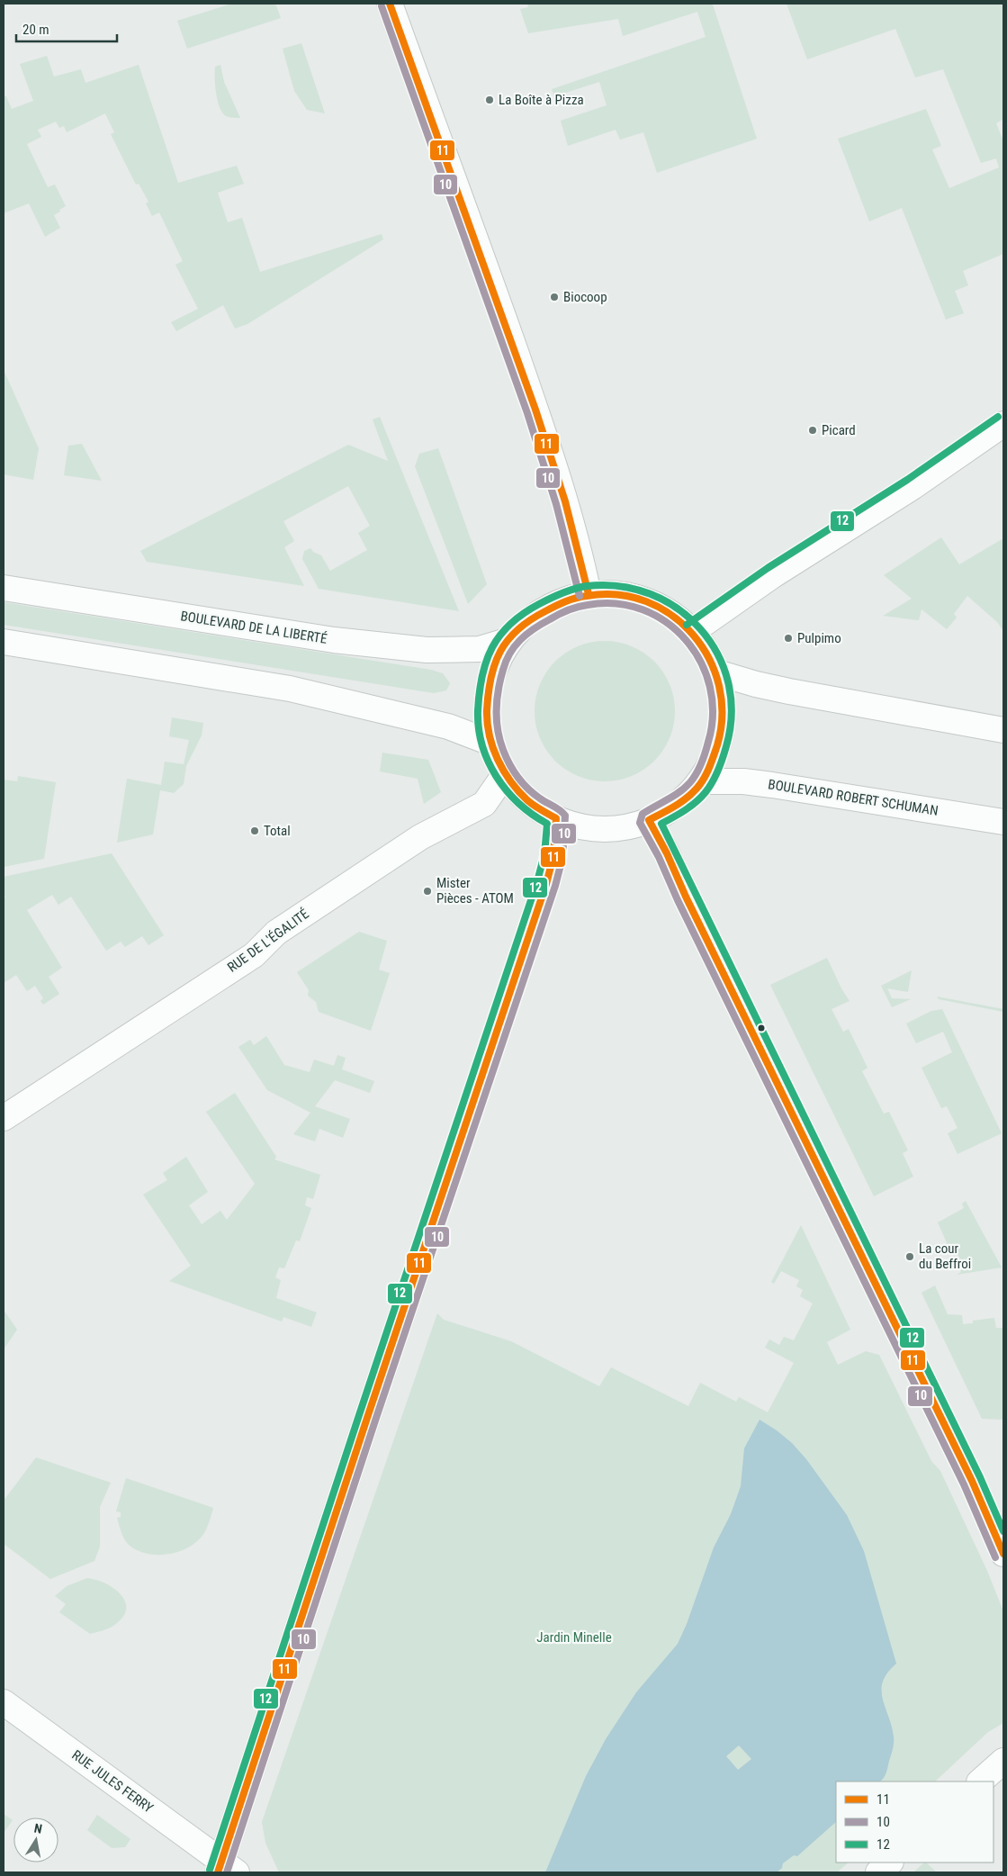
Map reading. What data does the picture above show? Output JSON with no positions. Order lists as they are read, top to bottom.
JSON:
{
  "streets": {
    "main road": [
      "BOULEVARD DE LA LIBERTÉ",
      "BOULEVARD ROBERT SCHUMAN",
      "RUE DE L'ÉGALITÉ",
      "RUE JULES FERRY"
    ]
  },
  "parks": ["Jardin Minelle"],
  "places": [
    "La Boîte à Pizza",
    "Biocoop",
    "Picard",
    "Pulpimo",
    "Total",
    "Mister Pièces - ATOM",
    "La cour du Beffroi"
  ],
  "lines": ["transit line 11", "transit line 10", "transit line 12"],
  "legend": ["11", "10", "12"],
  "scale_bar": "20 m",
  "north": "top"
}
